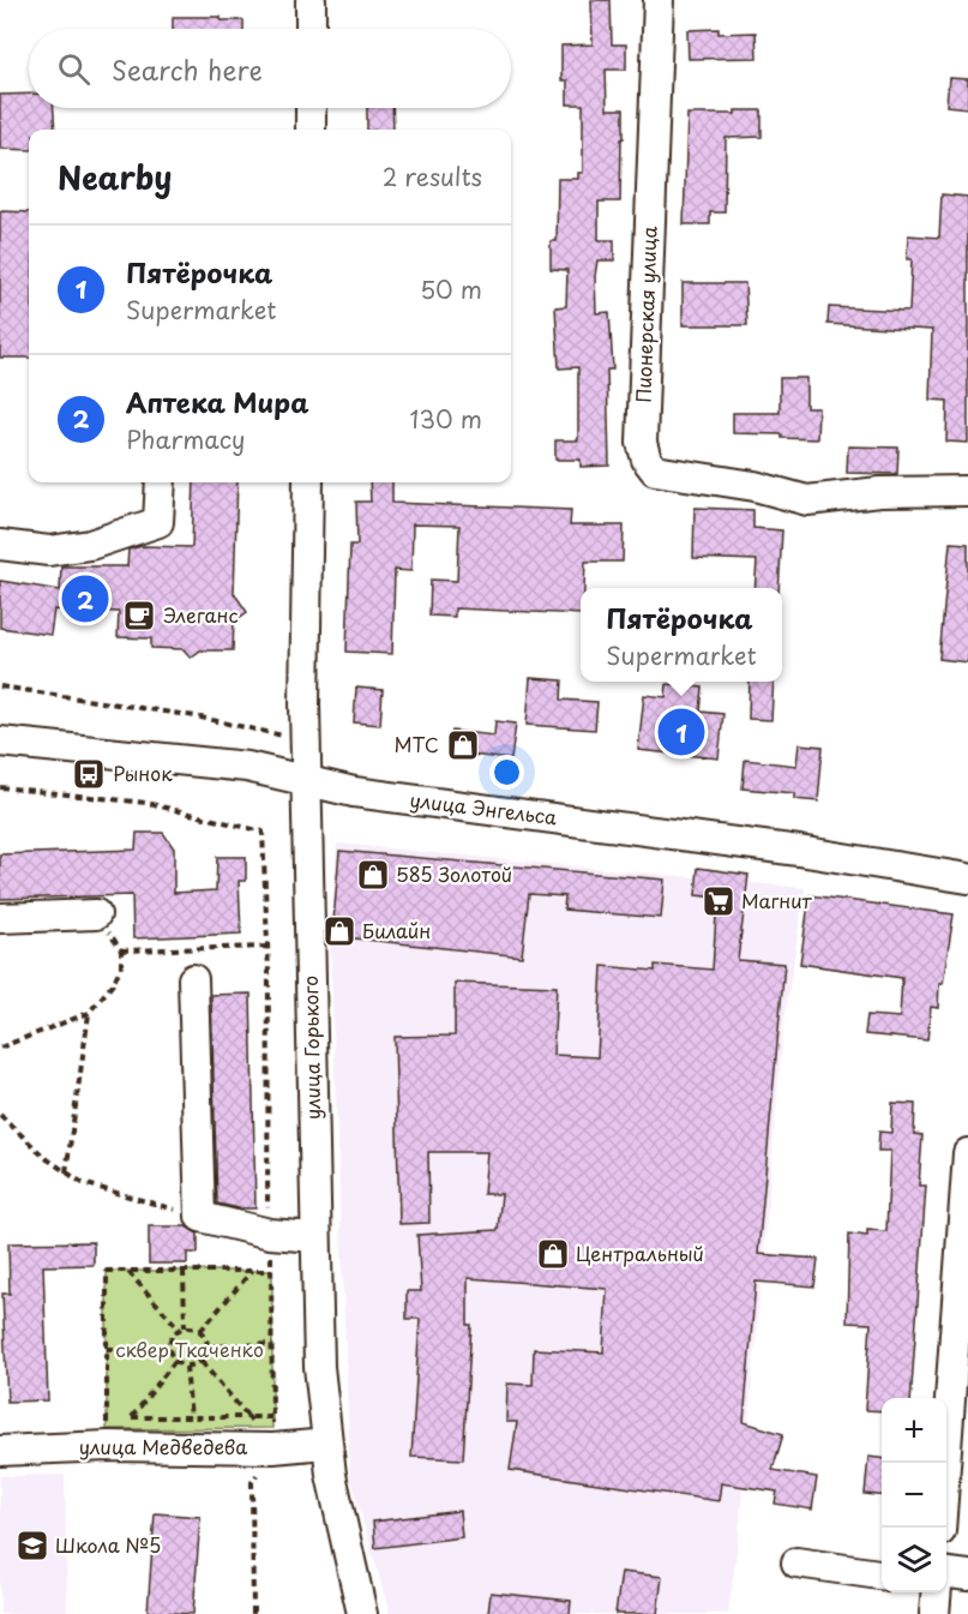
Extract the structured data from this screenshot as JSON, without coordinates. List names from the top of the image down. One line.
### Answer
{"streets":{"street":["Пионерская улица","улица Энгельса","улица Горького","улица Медведева"]},"crossings":[["улица Энгельса","улица Горького"],["улица Горького","улица Медведева"]],"parks":["сквер Ткаченко"],"places":{"cafe":["Элеганс"],"shop":["МТС","585 Золотой","Билайн","Центральный"],"bus stop":["Рынок"],"supermarket":["Магнит"],"school or university":["Школа №5"]},"page":{"search":"Search here","heading":["Nearby","2 results"],"list":[{"mark":"1","name":"Пятёрочка","note":"Supermarket","value":"50 m"},{"mark":"2","name":"Аптека Мира","note":"Pharmacy","value":"130 m"}],"pins":["2","1"],"popup":["Пятёрочка","Supermarket"],"map_buttons":["+","−"]}}
